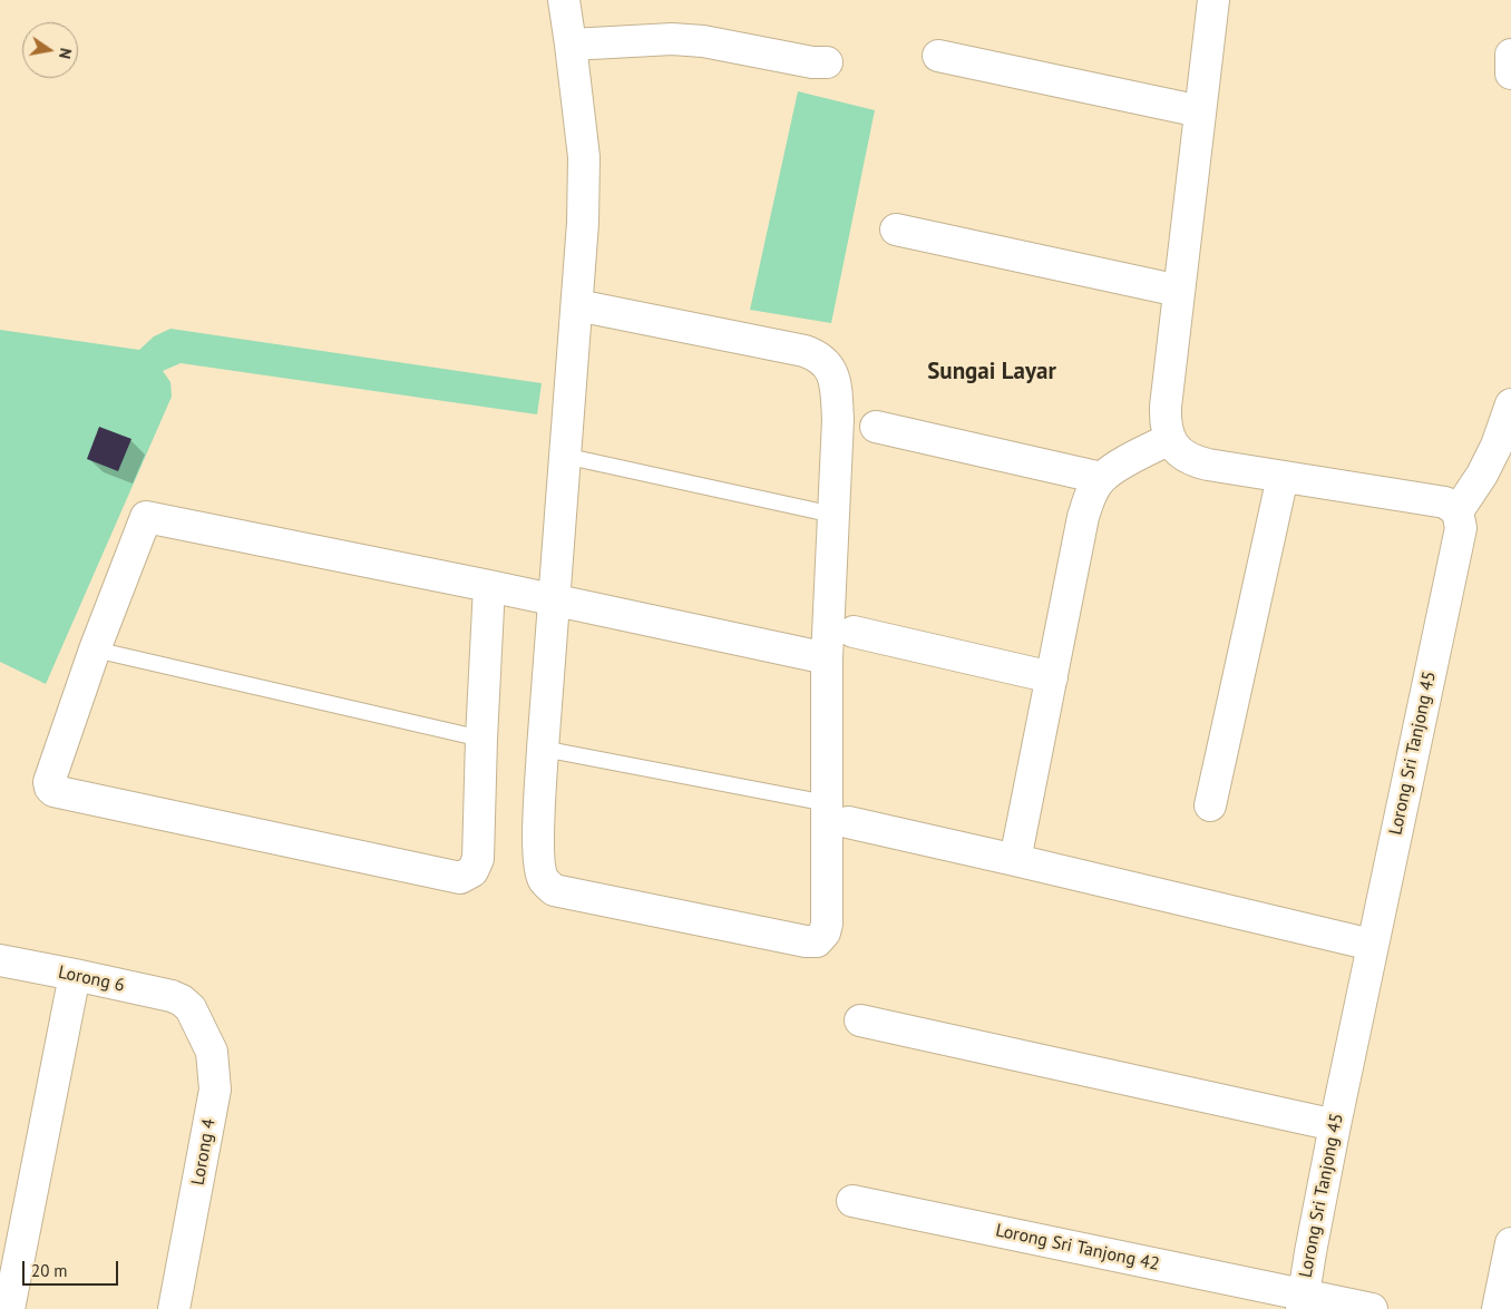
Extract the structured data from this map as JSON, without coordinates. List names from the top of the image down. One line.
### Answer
{"streets":{"street":["Lorong Sri Tanjong 45","Lorong 6","Lorong 4","Lorong Sri Tanjong 42"]},"crossings":[["Lorong Sri Tanjong 45","Lorong Sri Tanjong 42"],["Lorong 6","Lorong 4"]],"districts":["Sungai Layar"],"scale_bar":"20 m","north":"right"}
